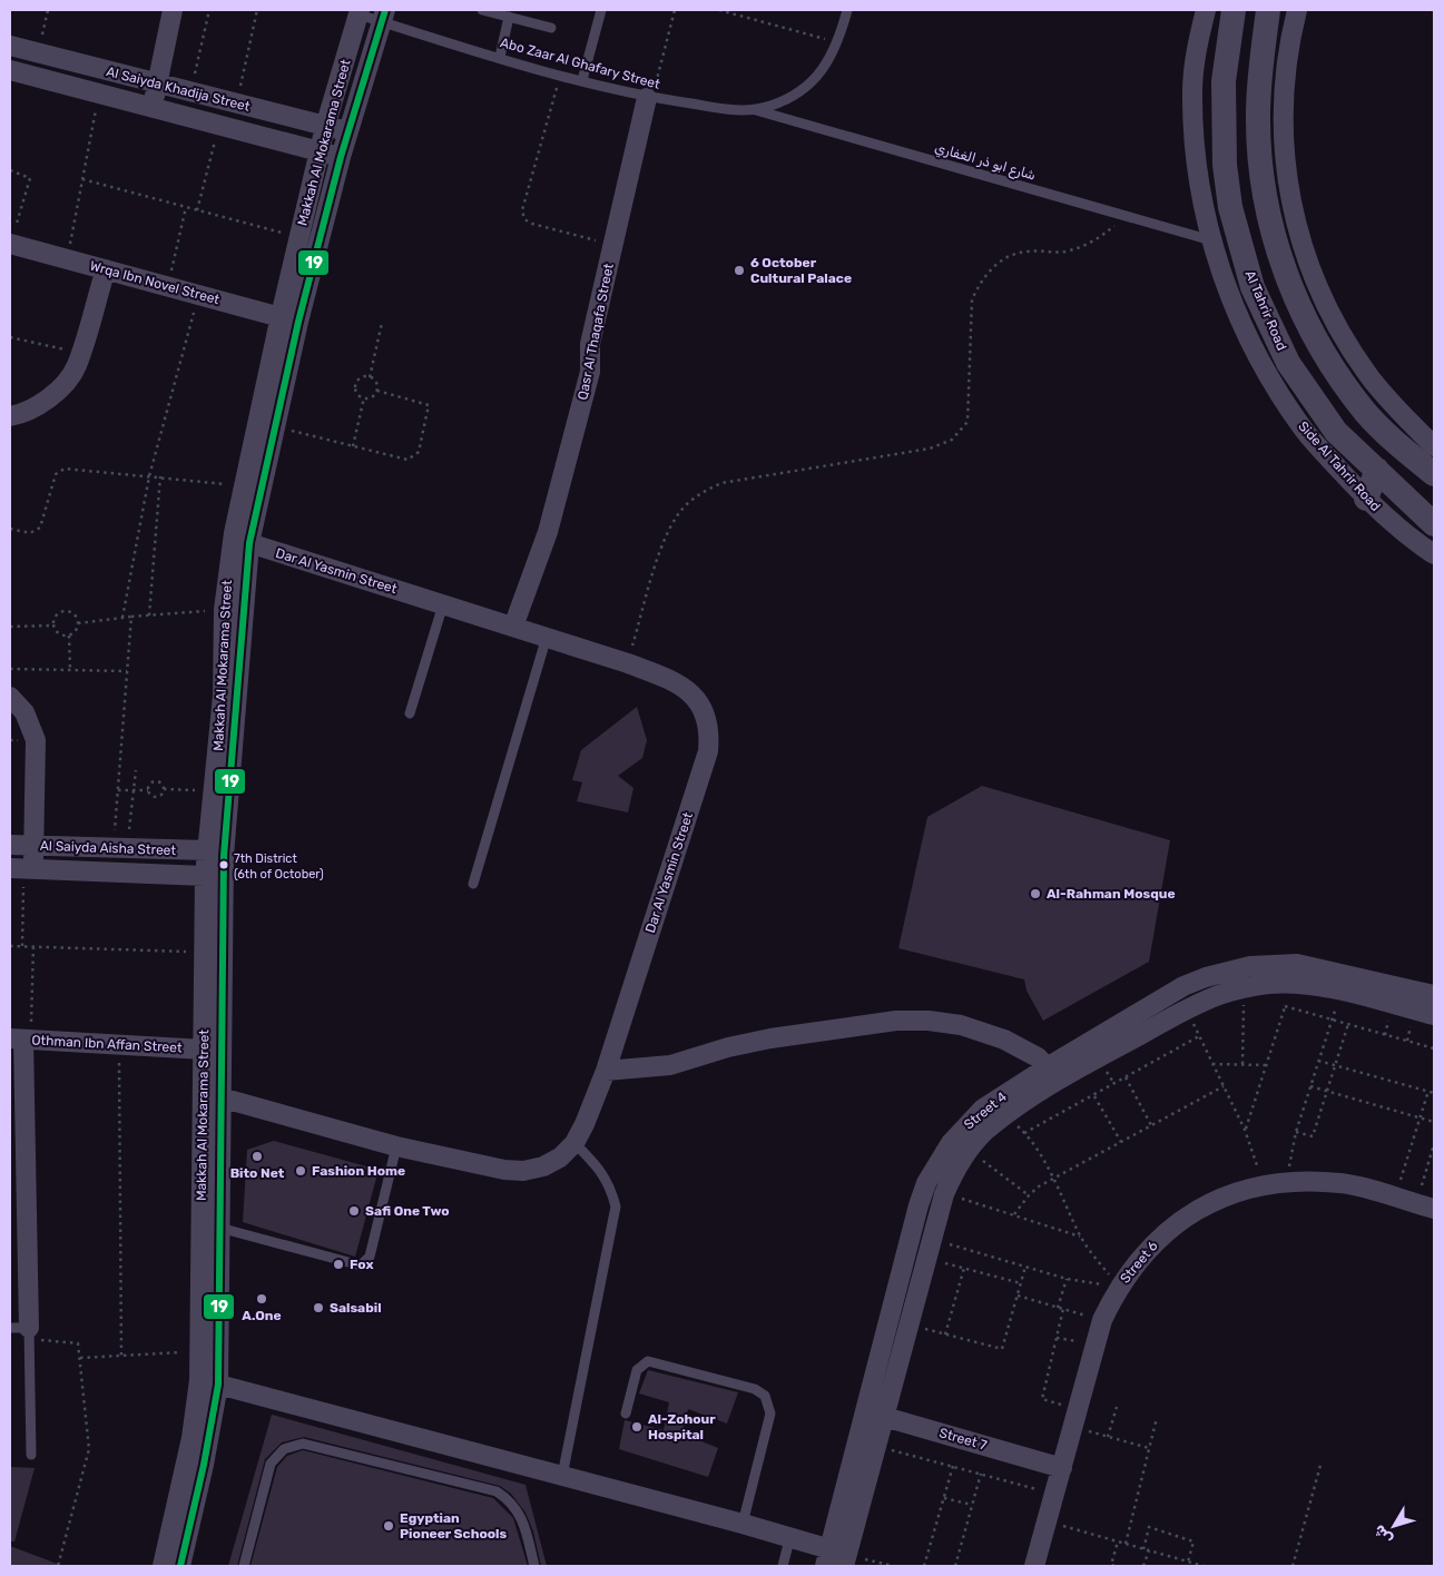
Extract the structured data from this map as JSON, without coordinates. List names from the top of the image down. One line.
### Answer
{"streets":{"street":["Al Saiyda Khadija Street","Makkah Al Mokarama Street","Wrqa Ibn Novel Street","Al Tahrir Road","Qasr Al Thaqafa Street","Side Al Tahrir Road","Dar Al Yasmin Street","Al Saiyda Aisha Street","Othman Ibn Affan Street","Street 4","Street 6","Street 7"],"lane":["Abo Zaar Al Ghafary Street","شارع ابو ذر الغفاري"]},"crossings":[["Abo Zaar Al Ghafary Street","Makkah Al Mokarama Street"],["Abo Zaar Al Ghafary Street","شارع ابو ذر الغفاري"],["Abo Zaar Al Ghafary Street","Qasr Al Thaqafa Street"],["Al Saiyda Khadija Street","Makkah Al Mokarama Street"],["Makkah Al Mokarama Street","Wrqa Ibn Novel Street"],["Makkah Al Mokarama Street","Dar Al Yasmin Street"],["Makkah Al Mokarama Street","Al Saiyda Aisha Street"],["Makkah Al Mokarama Street","Othman Ibn Affan Street"],["شارع ابو ذر الغفاري","Side Al Tahrir Road"],["Qasr Al Thaqafa Street","Dar Al Yasmin Street"],["Street 4","Street 7"],["Street 6","Street 7"]],"places":["6 October Cultural Palace","7th District (6th of October)","Al-Rahman Mosque","Bito Net","Fashion Home","Safi One Two","Fox","A.One","Salsabil","Al-Zohour Hospital","Egyptian Pioneer Schools"],"lines":["transit line 19"],"north":"bottom left"}
